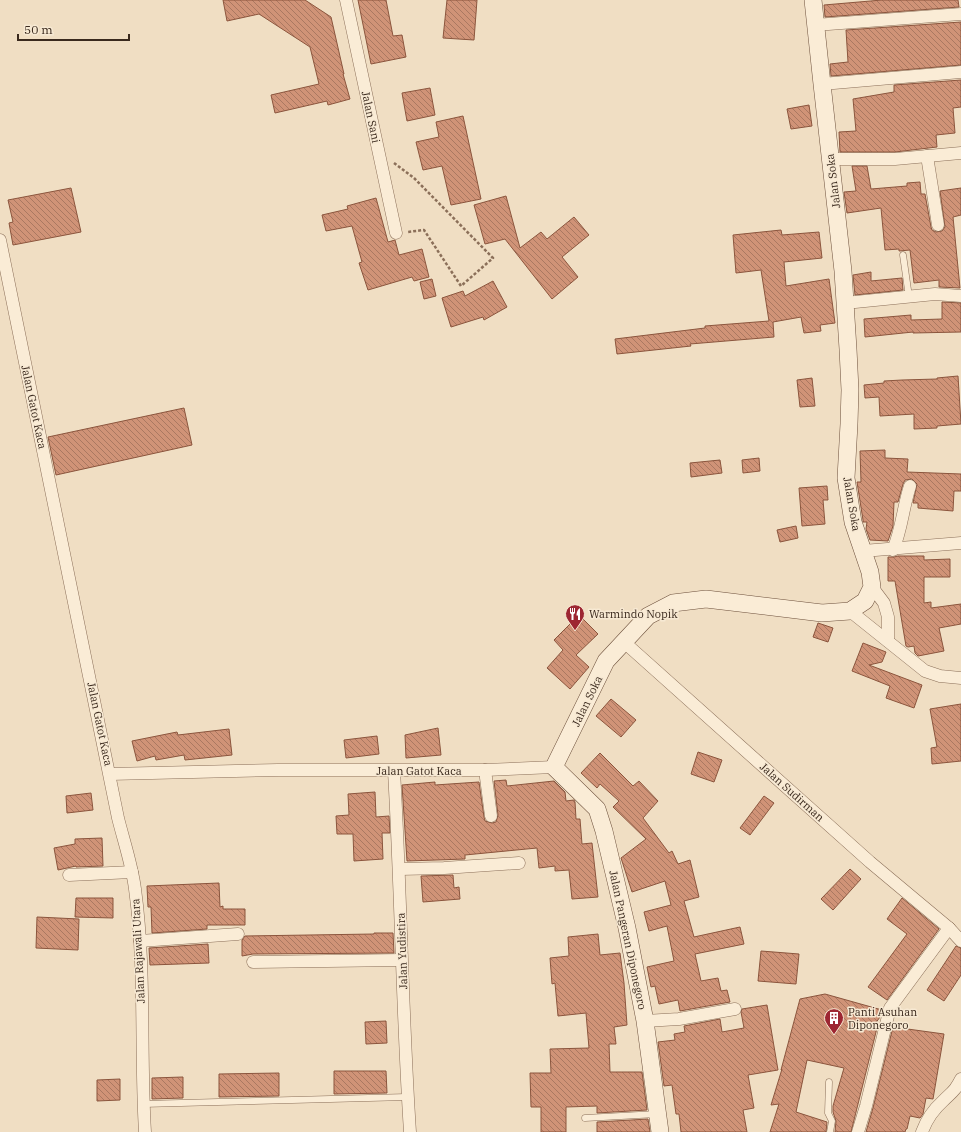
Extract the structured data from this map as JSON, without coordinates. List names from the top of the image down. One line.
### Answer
{"streets":{"street":["Jalan Sani","Jalan Soka","Jalan Gatot Kaca","Jalan Sudirman","Jalan Pangeran Diponegoro","Jalan Rajawali Utara","Jalan Yudistira"]},"crossings":[["Jalan Soka","Jalan Gatot Kaca"],["Jalan Soka","Jalan Sudirman"],["Jalan Soka","Jalan Pangeran Diponegoro"],["Jalan Gatot Kaca","Jalan Pangeran Diponegoro"],["Jalan Gatot Kaca","Jalan Rajawali Utara"],["Jalan Gatot Kaca","Jalan Yudistira"]],"places":{"restaurant":["Warmindo Nopik"],"building":["Panti Asuhan Diponegoro"]},"scale_bar":"50 m"}
